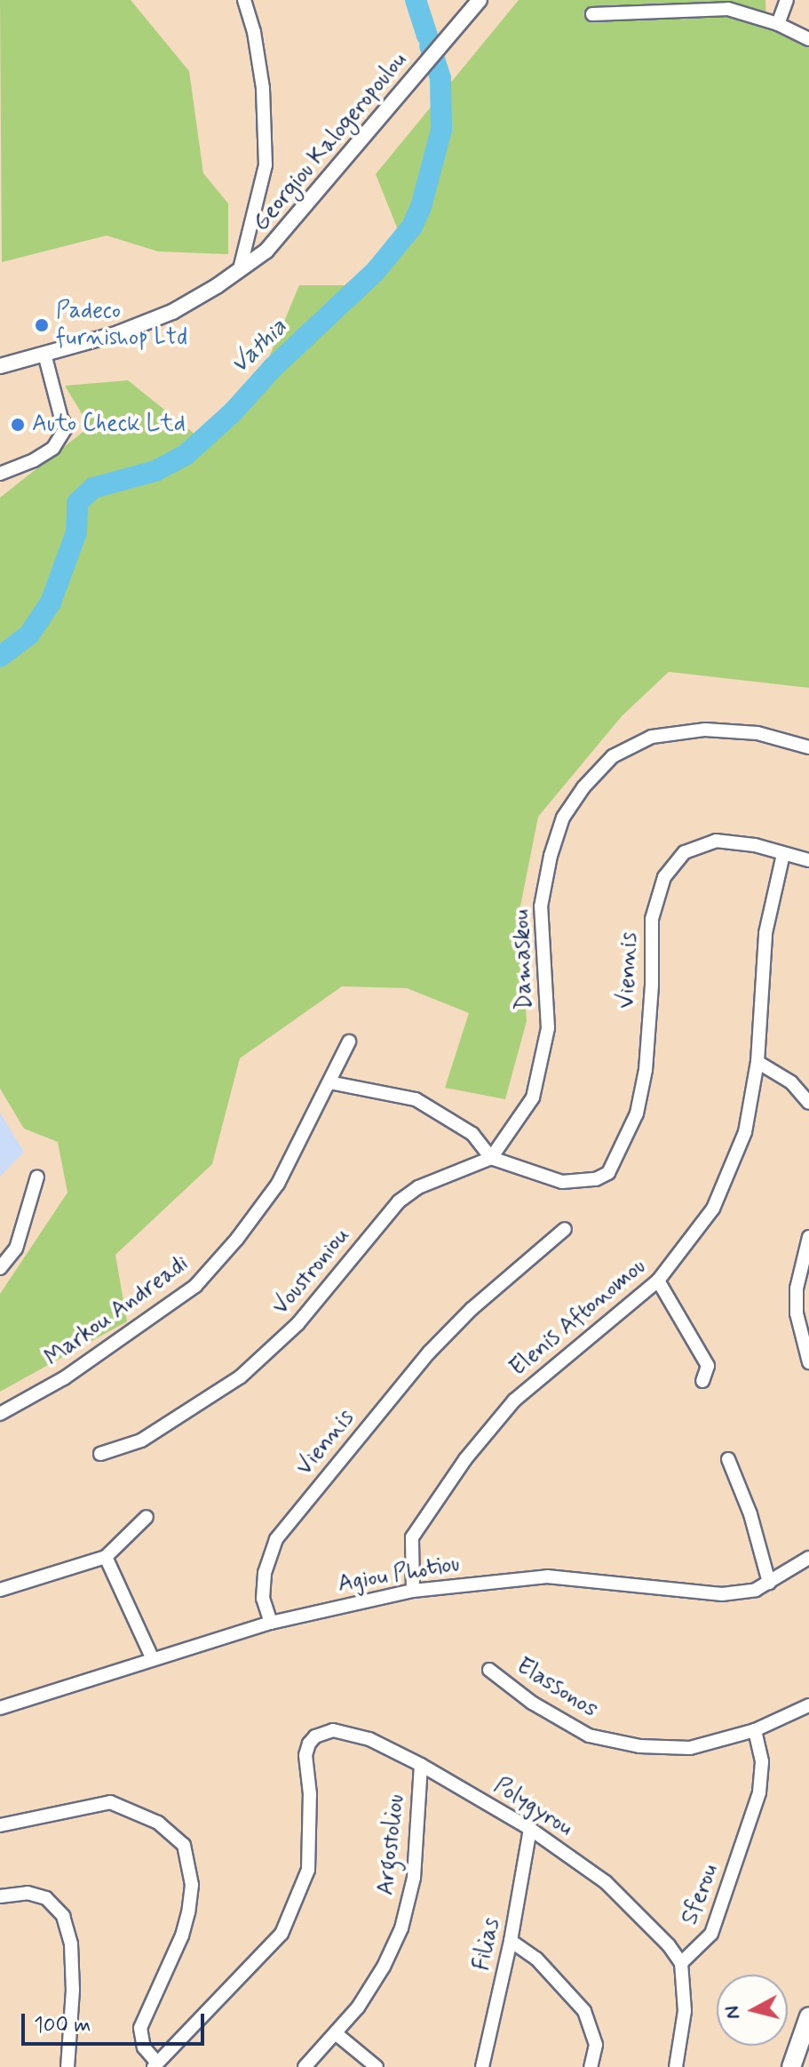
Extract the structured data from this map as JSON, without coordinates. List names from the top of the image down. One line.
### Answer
{"streets":{"street":["Georgiou Kalogeropoulou","Damaskou","Viennis","Voustroniou","Markou Andreadi","Elenis Aftonomou","Agiou Photiou","Elassonos","Polygyrou","Argostoliou","Sferou","Filias"]},"crossings":[["Damaskou","Viennis"],["Damaskou","Voustroniou"],["Viennis","Voustroniou"],["Viennis","Elenis Aftonomou"],["Viennis","Agiou Photiou"],["Elenis Aftonomou","Agiou Photiou"],["Elassonos","Sferou"],["Polygyrou","Argostoliou"],["Polygyrou","Sferou"],["Polygyrou","Filias"]],"water":["Vathia"],"places":["Padeco furnishop Ltd","Auto Check Ltd"],"scale_bar":"100 m","north":"left"}
